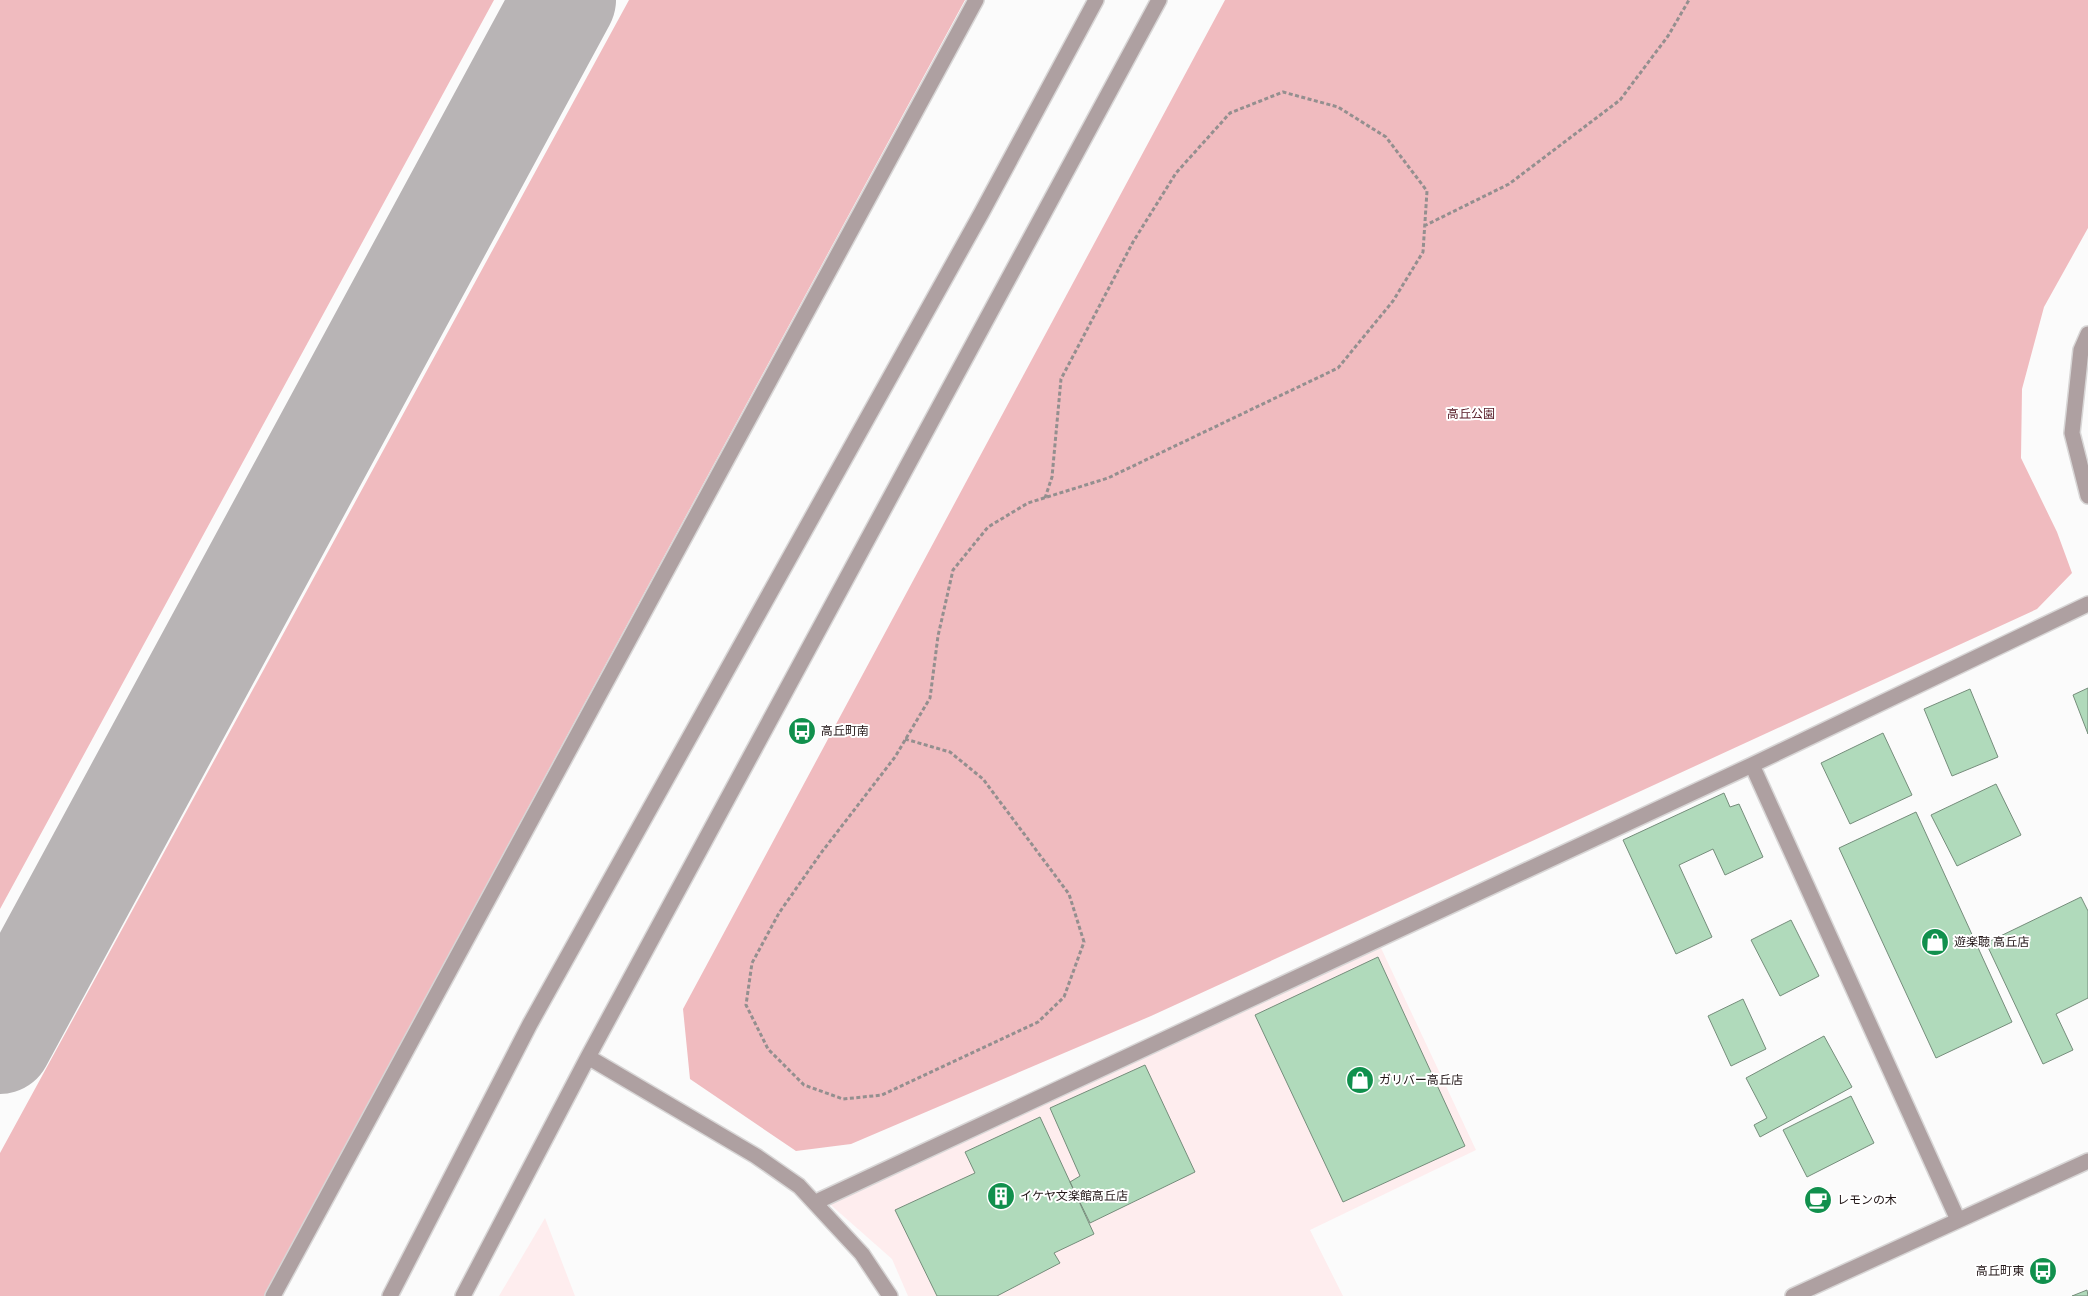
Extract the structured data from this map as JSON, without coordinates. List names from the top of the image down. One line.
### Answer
{"parks":["高丘公園"],"places":{"bus stop":["高丘町南","高丘町東"],"shop":["遊楽聴 高丘店","ガリバー高丘店"],"building":["イケヤ文楽館高丘店"],"cafe":["レモンの木"]}}
